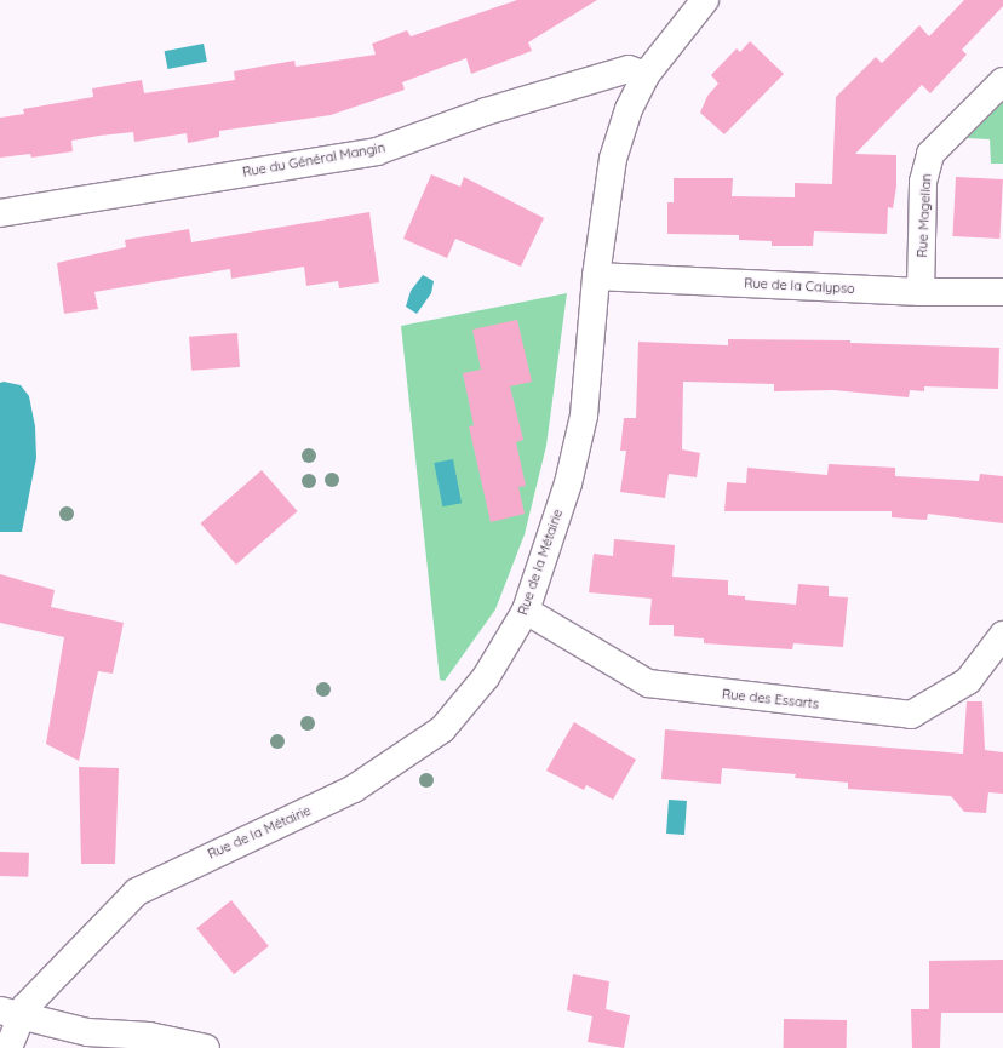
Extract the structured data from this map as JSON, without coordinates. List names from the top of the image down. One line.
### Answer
{"streets":{"street":["Rue du Général Mangin","Rue Magellan","Rue de la Calypso","Rue de la Métairie","Rue des Essarts"]},"crossings":[["Rue du Général Mangin","Rue de la Métairie"],["Rue Magellan","Rue de la Calypso"],["Rue de la Calypso","Rue de la Métairie"],["Rue de la Métairie","Rue des Essarts"]]}
